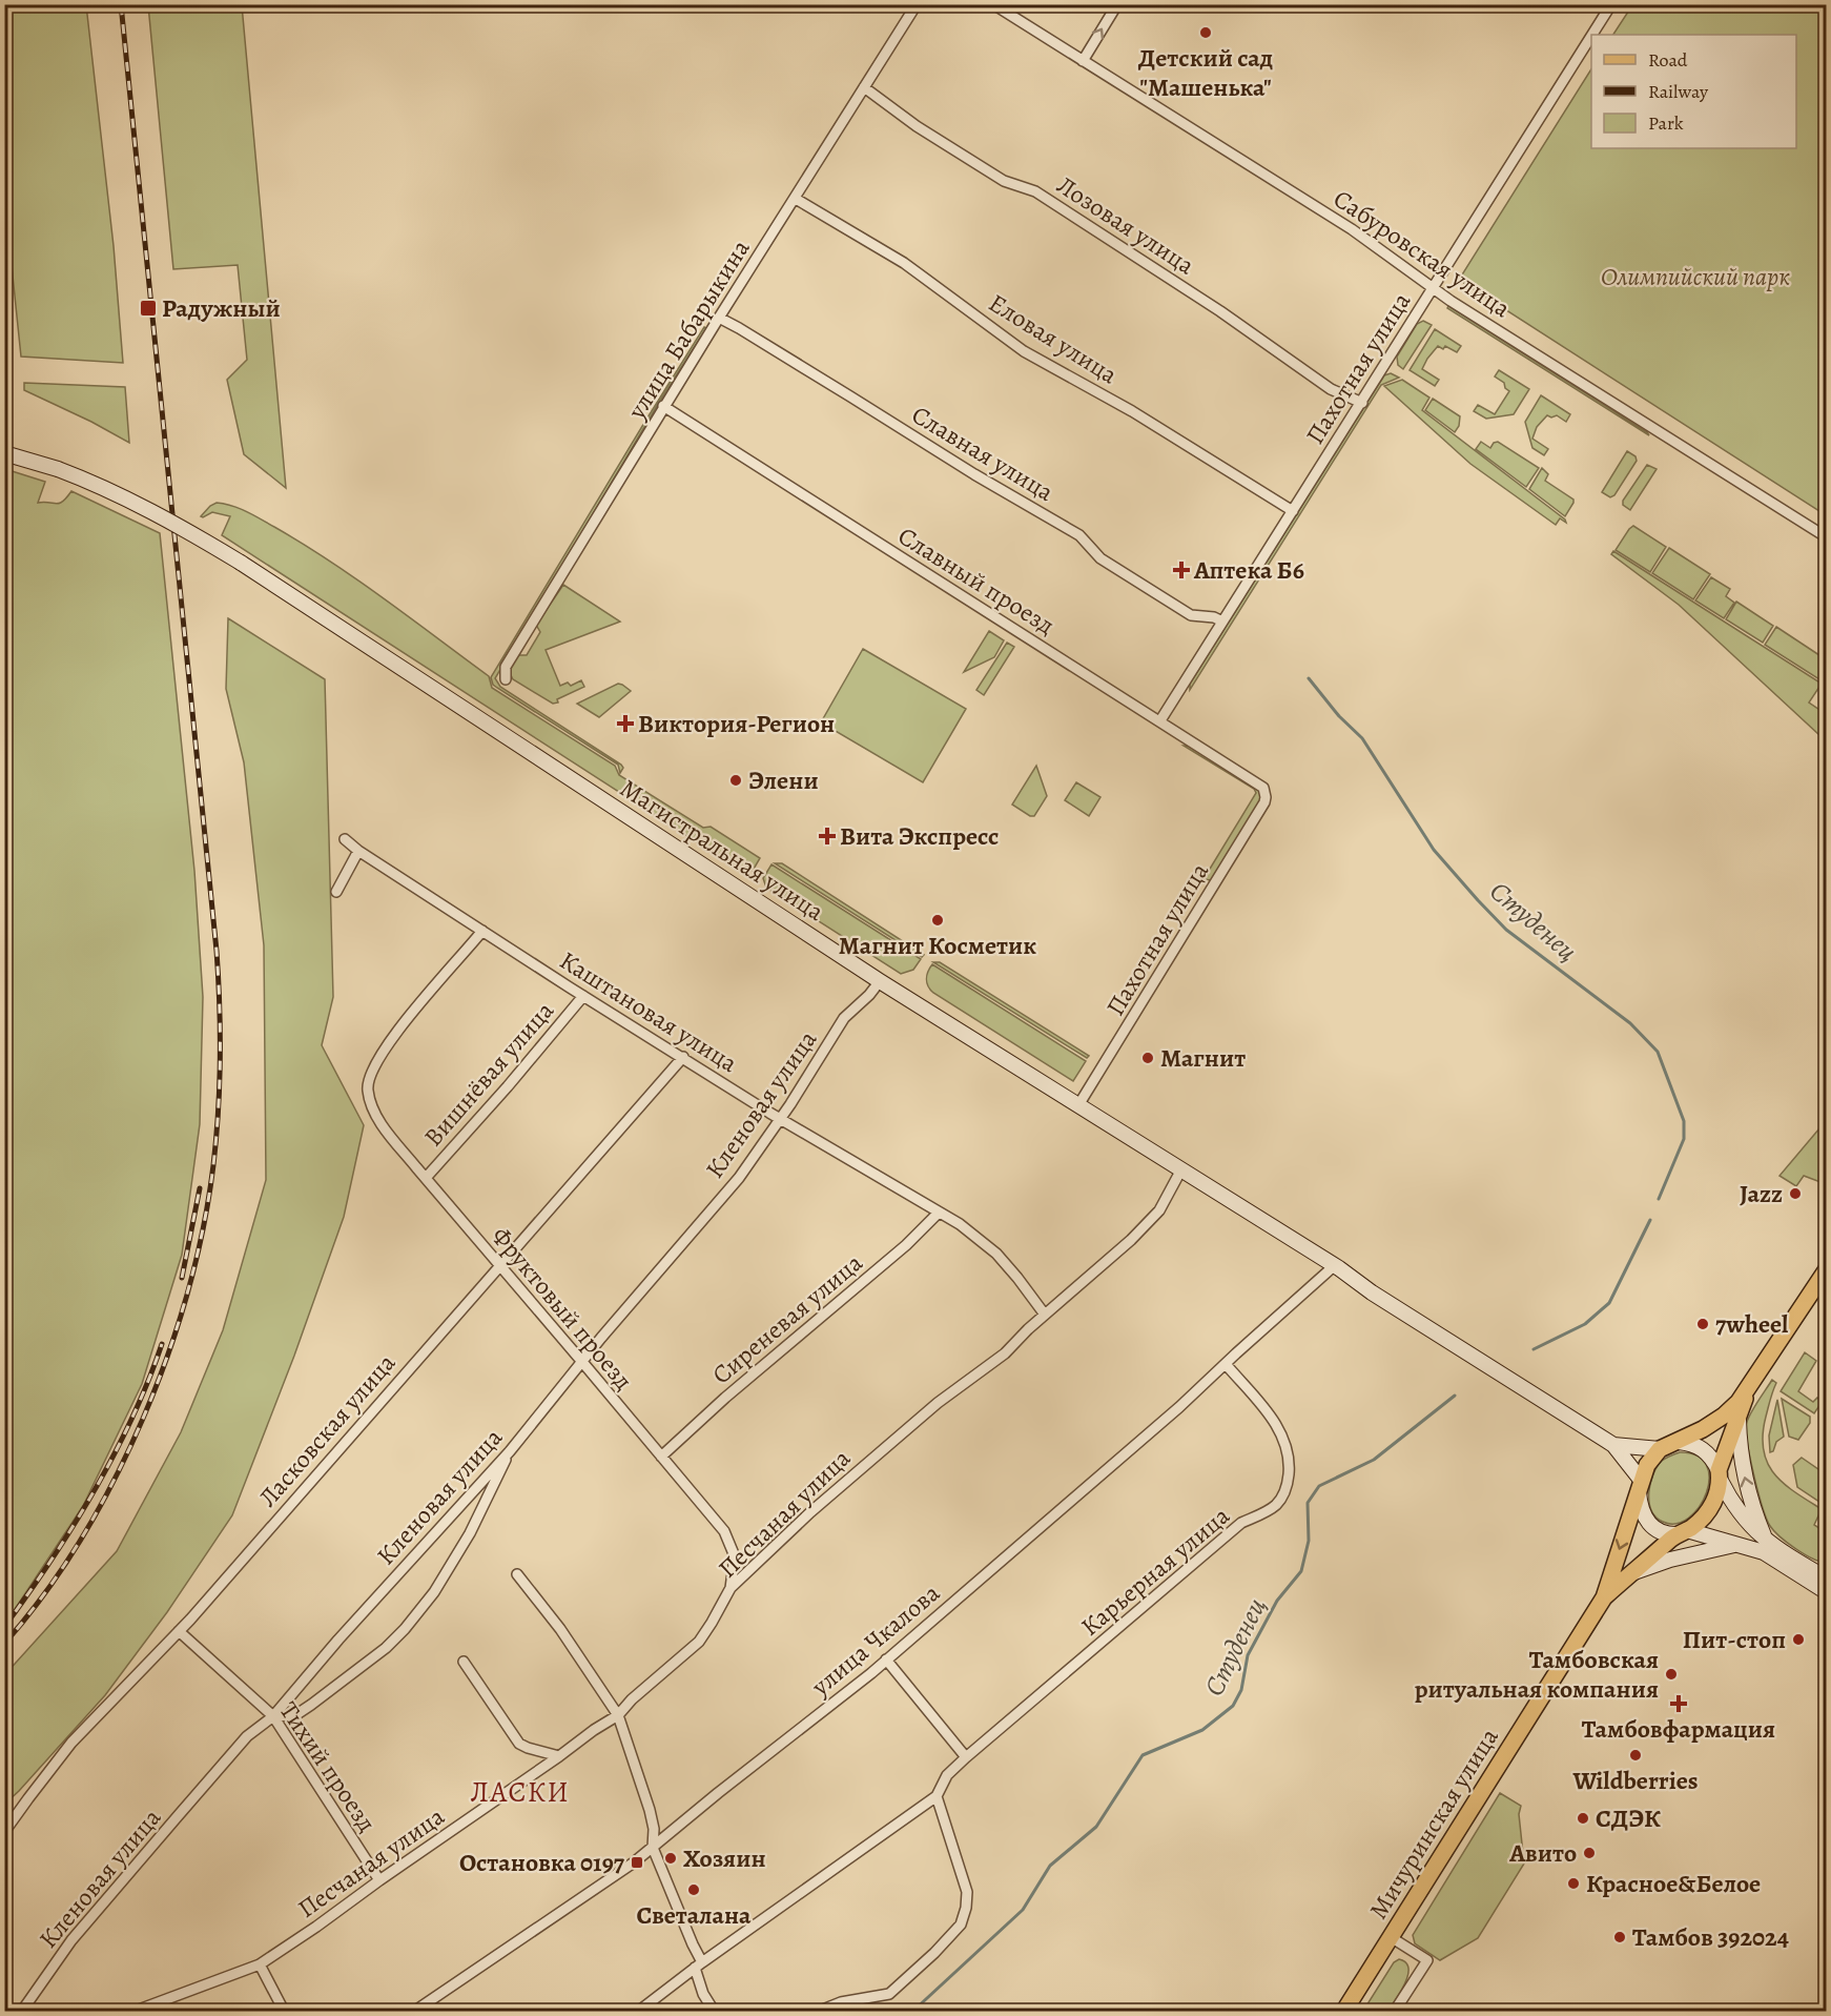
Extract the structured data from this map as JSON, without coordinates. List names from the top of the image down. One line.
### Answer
{"streets":{"main road":["Магистральная улица","Мичуринская улица"],"street":["Лозовая улица","Сабуровская улица","улица Бабарыкина","Еловая улица","Пахотная улица","Славная улица","Славный проезд","Каштановая улица","Вишнёвая улица","Кленовая улица","Фруктовый проезд","Сиреневая улица","Ласковская улица","Песчаная улица","Карьерная улица","улица Чкалова","Тихий проезд"]},"crossings":[["Лозовая улица","улица Бабарыкина"],["Лозовая улица","Пахотная улица"],["Сабуровская улица","Пахотная улица"],["улица Бабарыкина","Еловая улица"],["улица Бабарыкина","Славная улица"],["улица Бабарыкина","Славный проезд"],["Еловая улица","Пахотная улица"],["Пахотная улица","Славная улица"],["Пахотная улица","Славный проезд"],["Пахотная улица","Магистральная улица"],["Магистральная улица","Кленовая улица"],["Магистральная улица","Песчаная улица"],["Магистральная улица","улица Чкалова"],["Каштановая улица","Вишнёвая улица"],["Каштановая улица","Кленовая улица"],["Каштановая улица","Фруктовый проезд"],["Каштановая улица","Сиреневая улица"],["Каштановая улица","Ласковская улица"],["Каштановая улица","Песчаная улица"],["Вишнёвая улица","Фруктовый проезд"],["Кленовая улица","Фруктовый проезд"],["Кленовая улица","Тихий проезд"],["Фруктовый проезд","Сиреневая улица"],["Фруктовый проезд","Ласковская улица"],["Фруктовый проезд","Песчаная улица"],["Ласковская улица","Тихий проезд"],["Песчаная улица","Тихий проезд"],["Карьерная улица","улица Чкалова"]],"districts":["ЛАСКИ"],"water":["Студенец"],"parks":["Олимпийский парк"],"places":{"other":["Детский сад \"Машенька\"","Элени","Магнит Косметик","Магнит","Jazz","7wheel","Пит-стоп","Тамбовская ритуальная компания","Wildberries","СДЭК","Авито","Хозяин","Красное&Белое","Светалана","Тамбов 392024"],"transit":["Радужный","Остановка 0197"],"health":["Аптека Б6","Виктория-Регион","Вита Экспресс","Тамбовфармация"]},"legend":["Road","Railway","Park"]}
